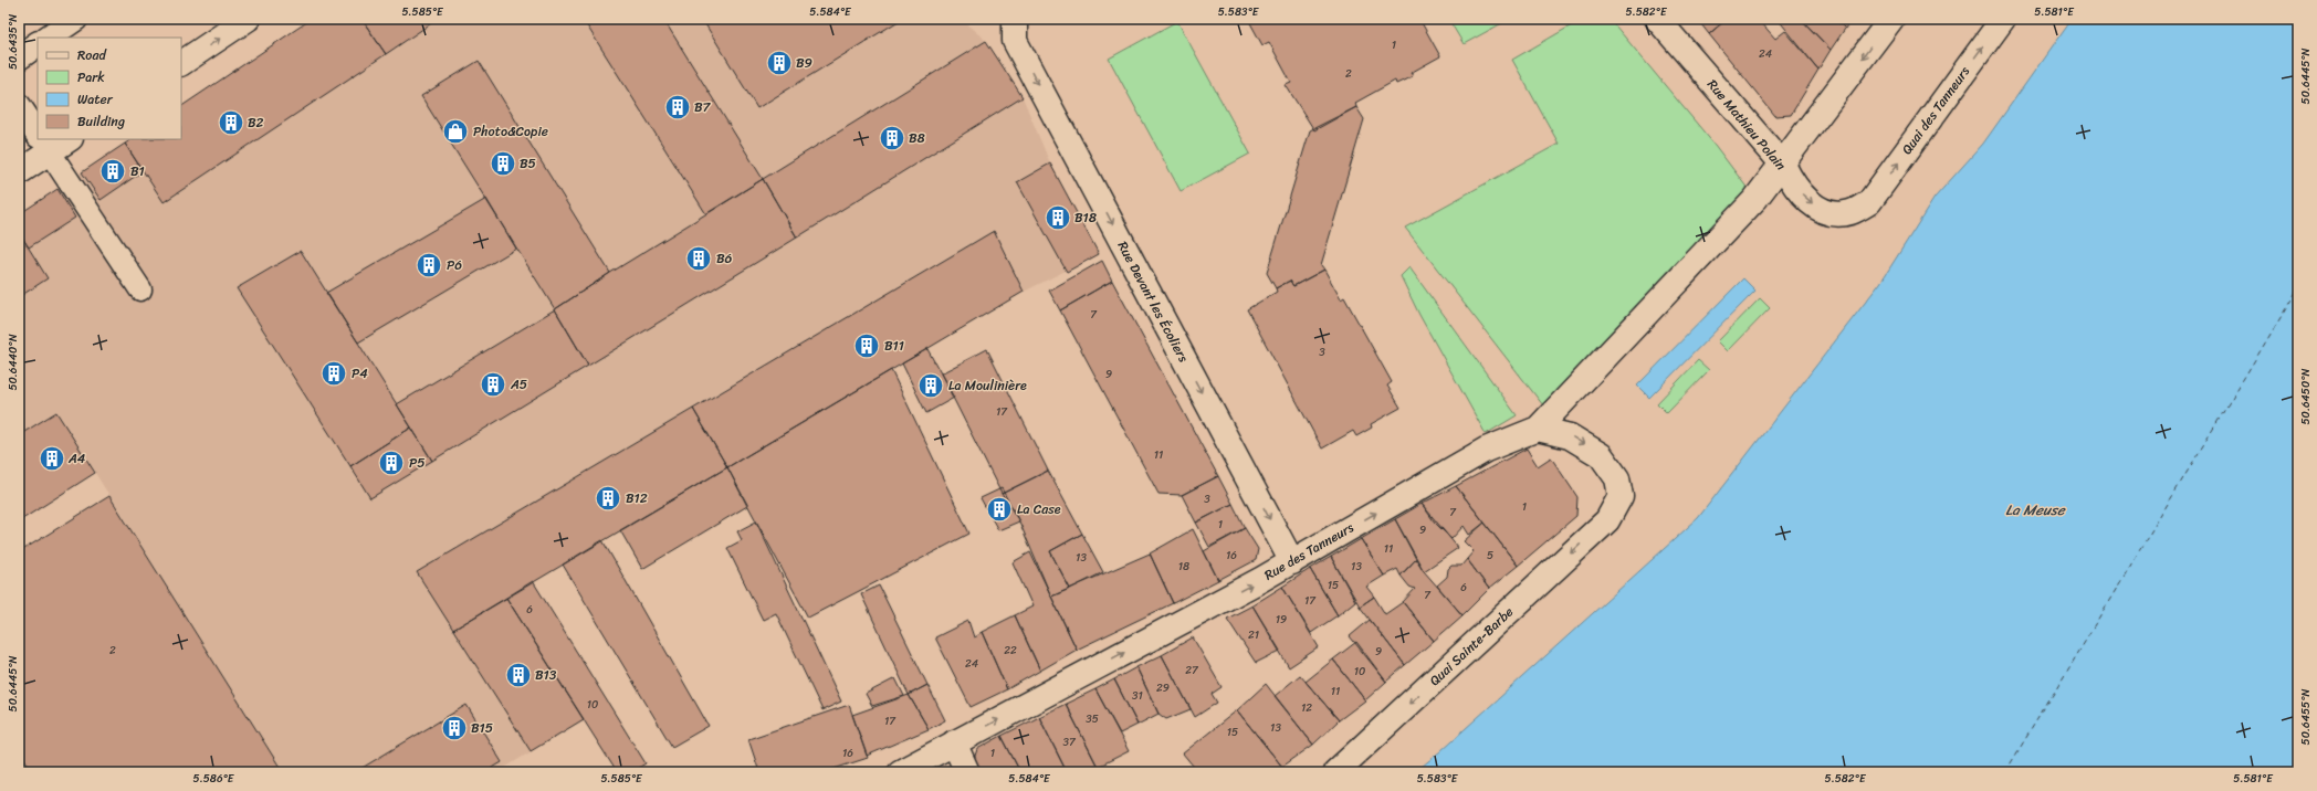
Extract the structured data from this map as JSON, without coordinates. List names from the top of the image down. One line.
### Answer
{"streets":{"street":["Quai des Tanneurs","Rue Mathieu Polain","Rue Devant les Écoliers","Rue des Tanneurs","Quai Sainte-Barbe"]},"crossings":[["Quai des Tanneurs","Rue Mathieu Polain"],["Rue Devant les Écoliers","Rue des Tanneurs"],["Rue des Tanneurs","Quai Sainte-Barbe"]],"one_way":["Rue Devant les Écoliers","Rue des Tanneurs"],"water":["La Meuse"],"places":{"building":["B9","B7","B2","B8","B5","B1","B18","B6","P6","B11","P4","A5","La Moulinière","A4","P5","B12","La Case","B13","B15"],"shop":["Photo&Copie"]},"house_numbers":["1","24","2","7","3","9","17","11","3","1","7","1","9","11","16","5","13","18","13","15","6","7","17","6","19","21","2","22","9","24","27","10","29","11","31","10","12","35","17","13","15","37","16","1"],"legend":["Road","Park","Water","Building"],"coordinates":["5.585°E","5.584°E","5.583°E","5.582°E","5.581°E","50.6435°N","50.6445°N","50.6440°N","50.6450°N","50.6455°N","5.586°E"]}
